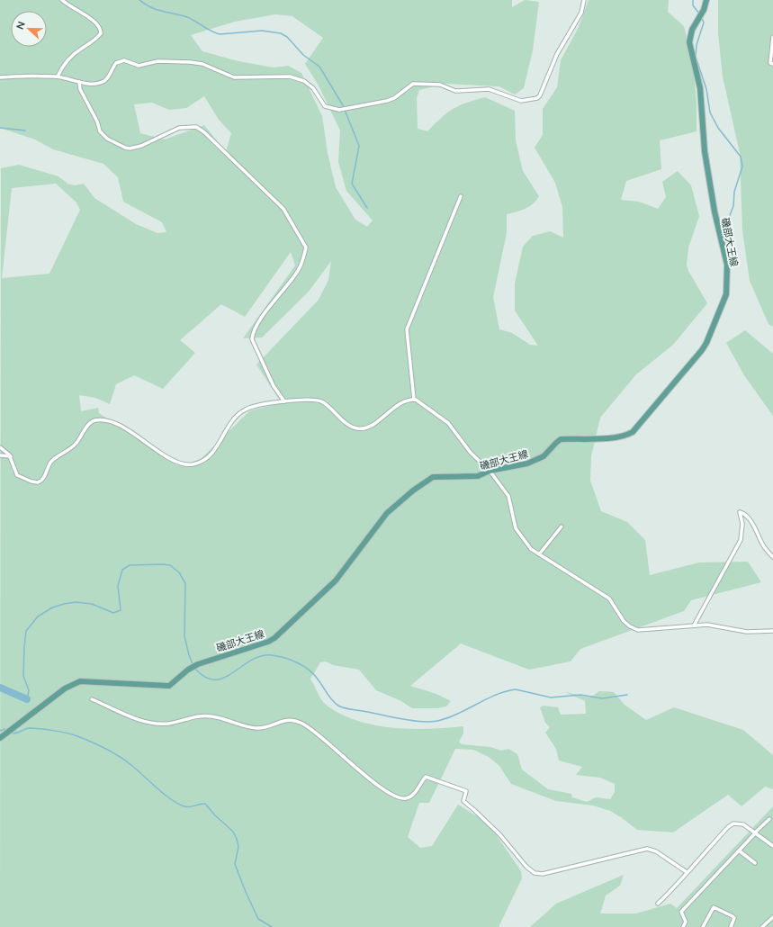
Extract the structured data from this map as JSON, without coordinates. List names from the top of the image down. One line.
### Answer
{"streets":{"main road":["磯部大王線"]},"north":"left"}
